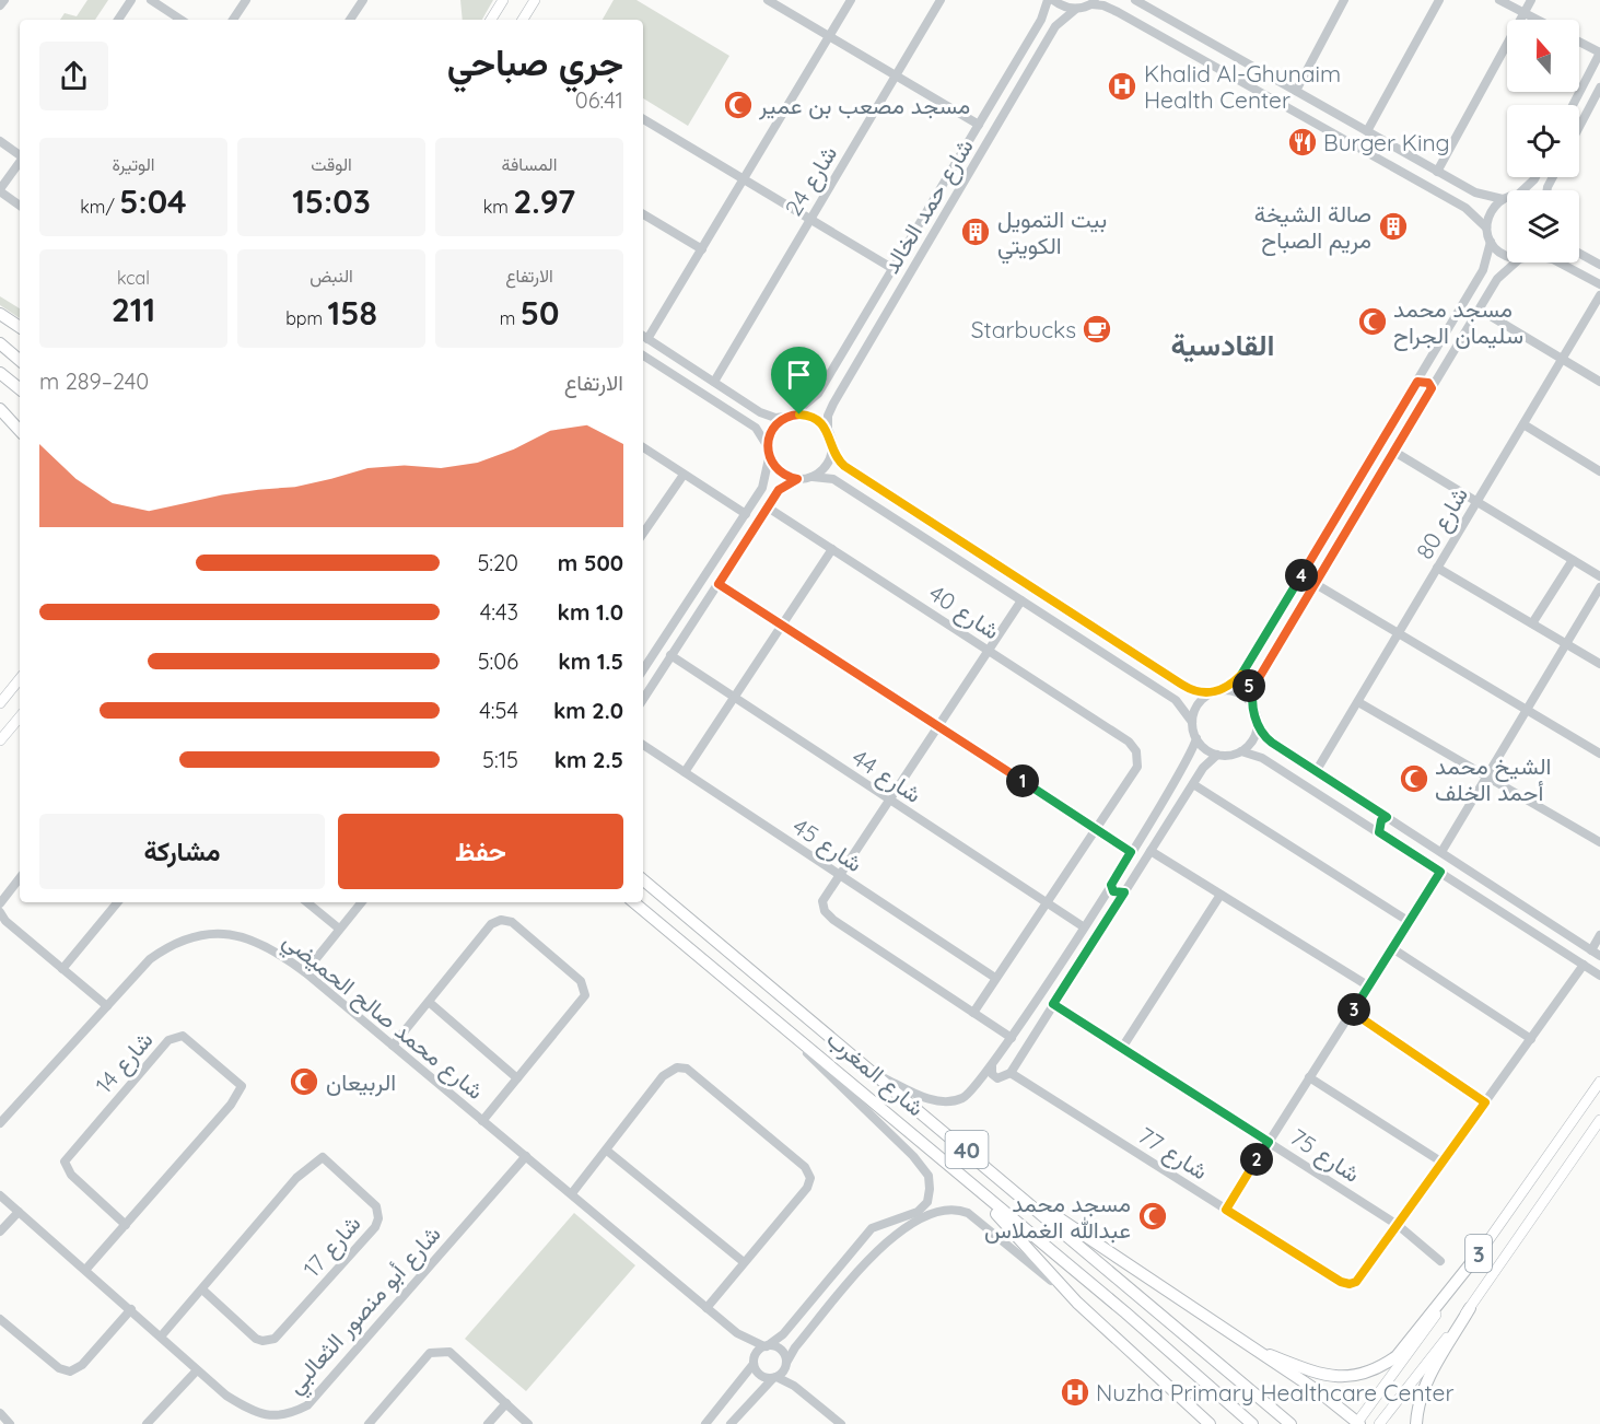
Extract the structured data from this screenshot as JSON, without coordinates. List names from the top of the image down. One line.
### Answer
{"streets":{"highway":["شارع المغرب","40"],"main road":["3"],"street":["شارع 24","شارع حمد الخالد","شارع 80","شارع 40","شارع 44","شارع 45","شارع محمد صالح الحميضي","شارع 14","شارع 77","شارع 75","شارع 17","شارع أبو منصور الثعالبي"]},"crossings":[["شارع محمد صالح الحميضي","شارع أبو منصور الثعالبي"],["شارع 14","شارع أبو منصور الثعالبي"],["شارع 77","شارع 75"],["شارع 17","شارع أبو منصور الثعالبي"]],"districts":["القادسية"],"places":{"hospital":["Khalid Al-Ghunaim Health Center","Nuzha Primary Healthcare Center"],"mosque":["مسجد مصعب بن عمير","مسجد محمد سليمان الجراح","الشيخ محمد أحمد الخلف","الربيعان","مسجد محمد عبدالله الغملاس"],"restaurant":["Burger King"],"building":["صالة الشيخة مريم الصباح","بيت التمويل الكويتي"],"cafe":["Starbucks"]},"north":"top","page":{"heading":["جري صباحي","06:41"],"stats":[["المسافة","2.97 km"],["الوقت","15:03"],["الوتيرة","5:04 /km"],["الارتفاع","50 m"],["النبض","158 bpm"],["kcal","211"]],"chart":["الارتفاع","240–289 m"],"list":[{"name":"500 m","note":"5:20"},{"name":"1.0 km","note":"4:43"},{"name":"1.5 km","note":"5:06"},{"name":"2.0 km","note":"4:54"},{"name":"2.5 km","note":"5:15"}],"pins":["4","5","1","3","2"],"buttons":["حفظ","مشاركة"]}}
